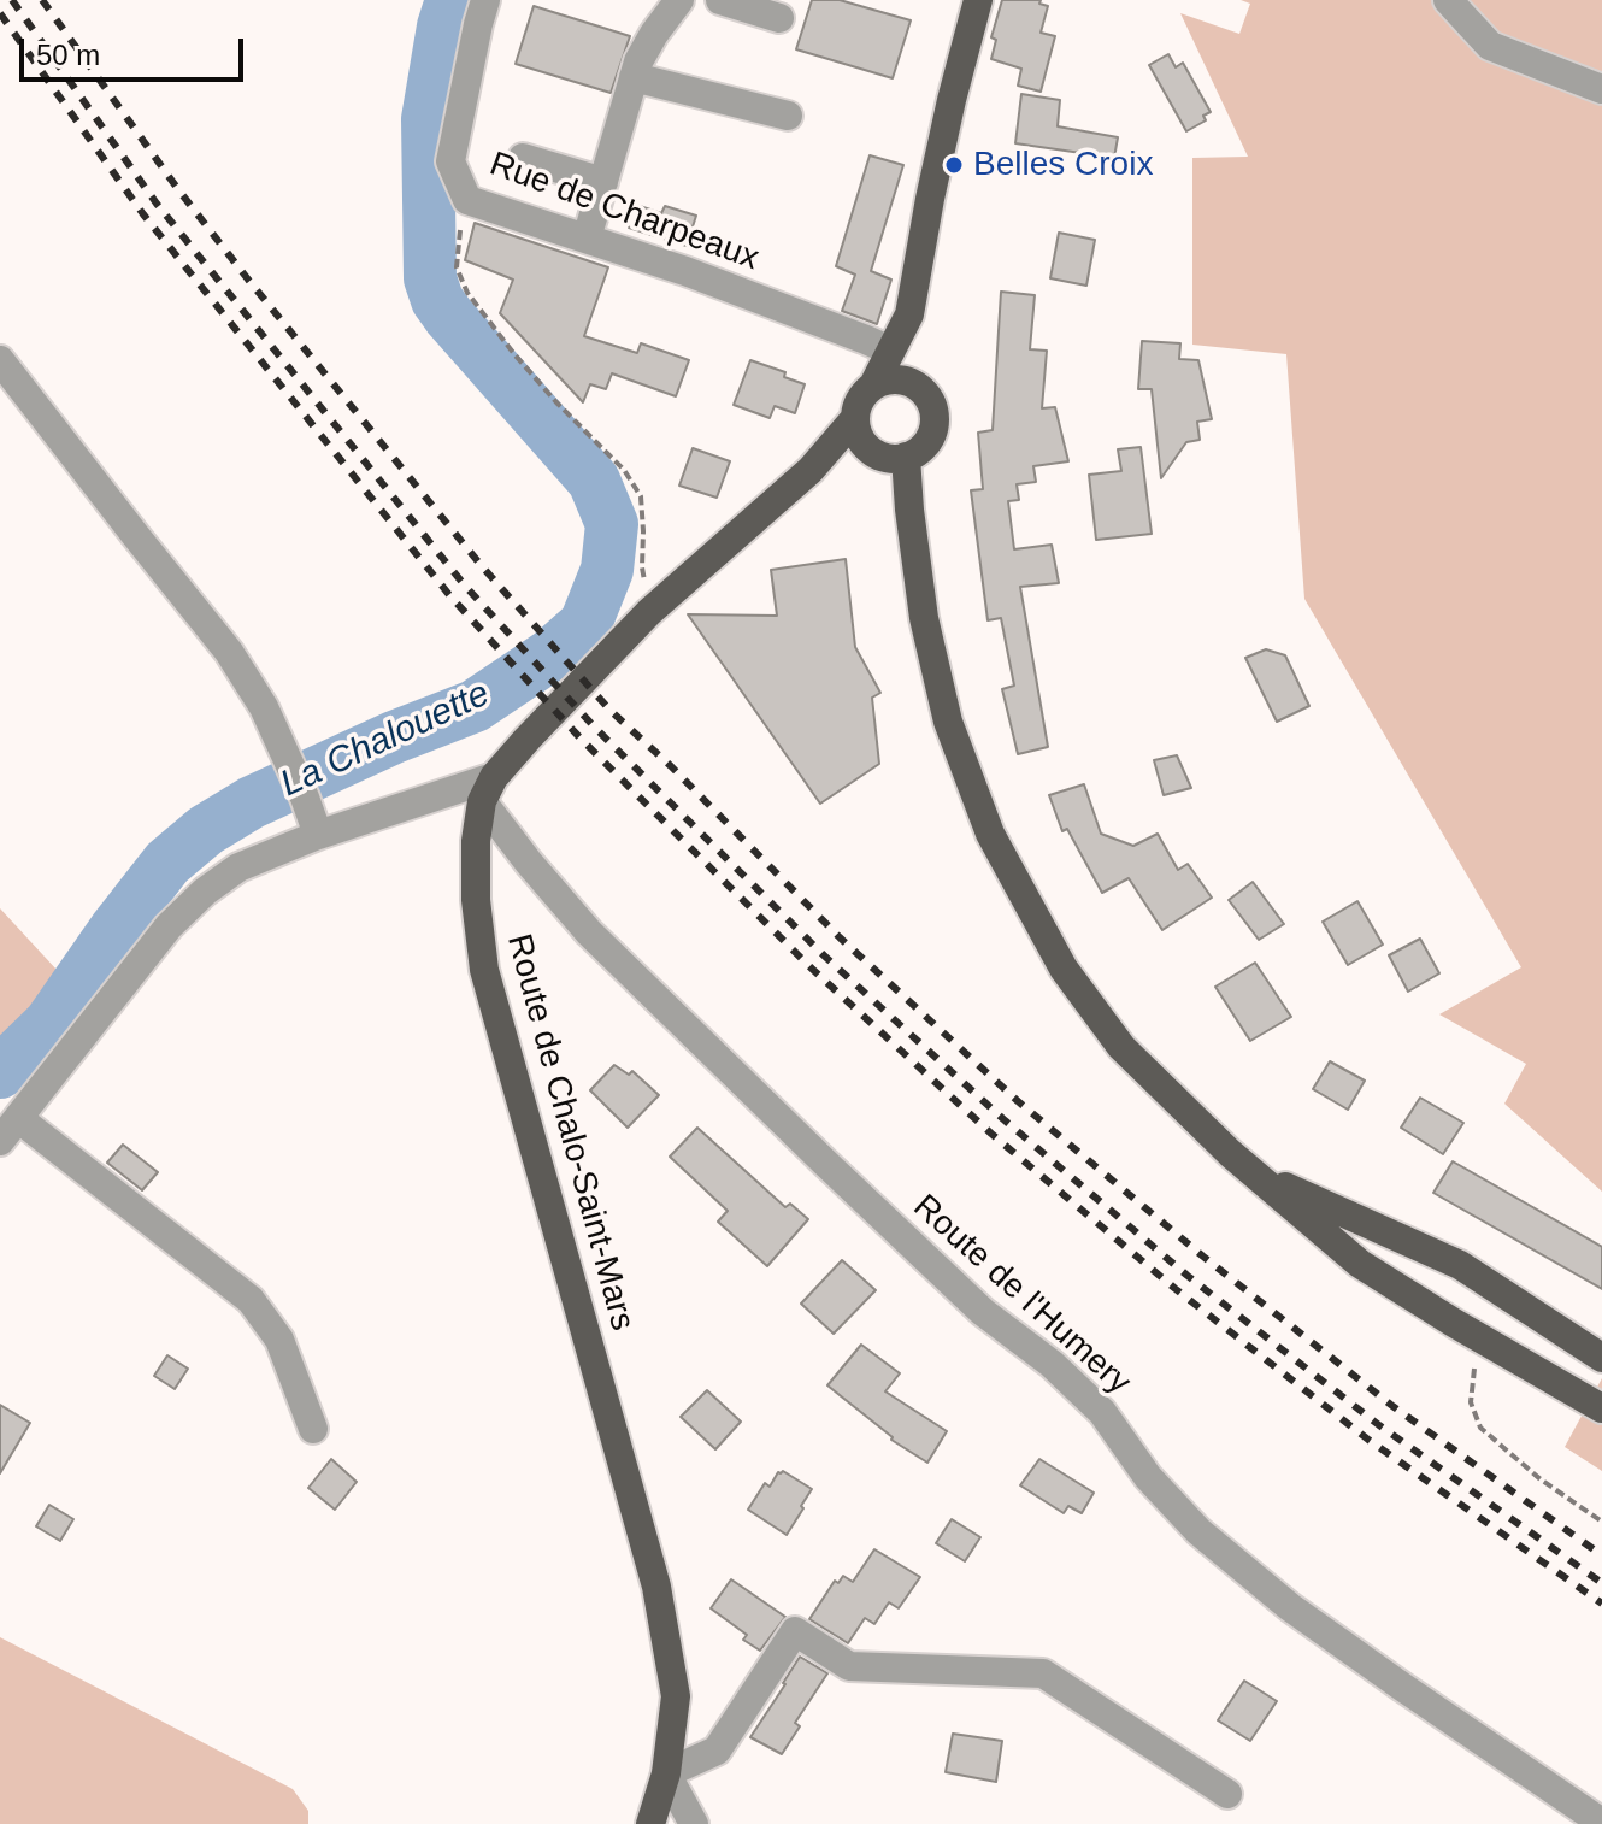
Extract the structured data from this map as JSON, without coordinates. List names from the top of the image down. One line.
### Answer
{"streets":{"main road":["Route de Chalo-Saint-Mars"],"street":["Rue de Charpeaux","Route de l'Humery"]},"crossings":[["Route de Chalo-Saint-Mars","Route de l'Humery"]],"water":["La Chalouette"],"places":["Belles Croix"],"scale_bar":"50 m"}
